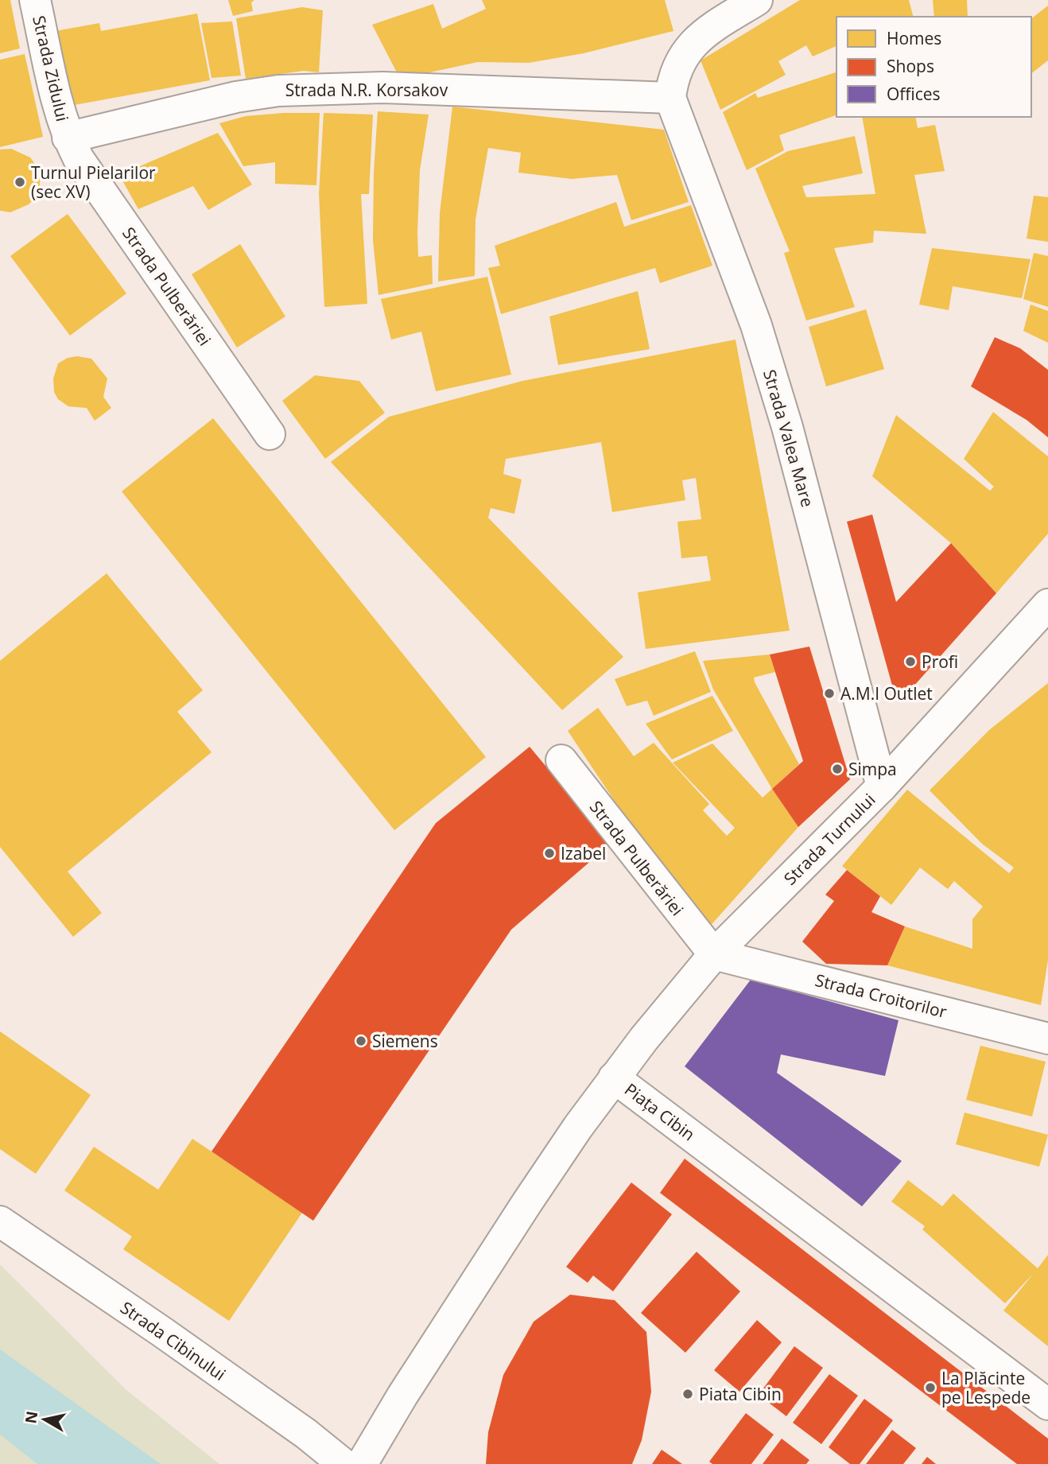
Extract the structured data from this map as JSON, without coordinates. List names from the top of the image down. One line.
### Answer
{"streets":{"street":["Strada Zidului","Strada N.R. Korsakov","Strada Pulberăriei","Strada Valea Mare","Strada Turnului","Strada Croitorilor","Piața Cibin","Strada Cibinului"]},"crossings":[["Strada Zidului","Strada N.R. Korsakov"],["Strada Zidului","Strada Pulberăriei"],["Strada N.R. Korsakov","Strada Pulberăriei"],["Strada N.R. Korsakov","Strada Valea Mare"],["Strada Pulberăriei","Strada Turnului"],["Strada Pulberăriei","Strada Croitorilor"],["Strada Valea Mare","Strada Turnului"],["Strada Turnului","Strada Croitorilor"],["Strada Turnului","Piața Cibin"]],"places":["Turnul Pielarilor (sec XV)","Profi","A.M.I Outlet","Simpa","Izabel","Siemens","La Plăcinte pe Lespede","Piata Cibin"],"legend":["Homes","Shops","Offices"],"north":"left"}
